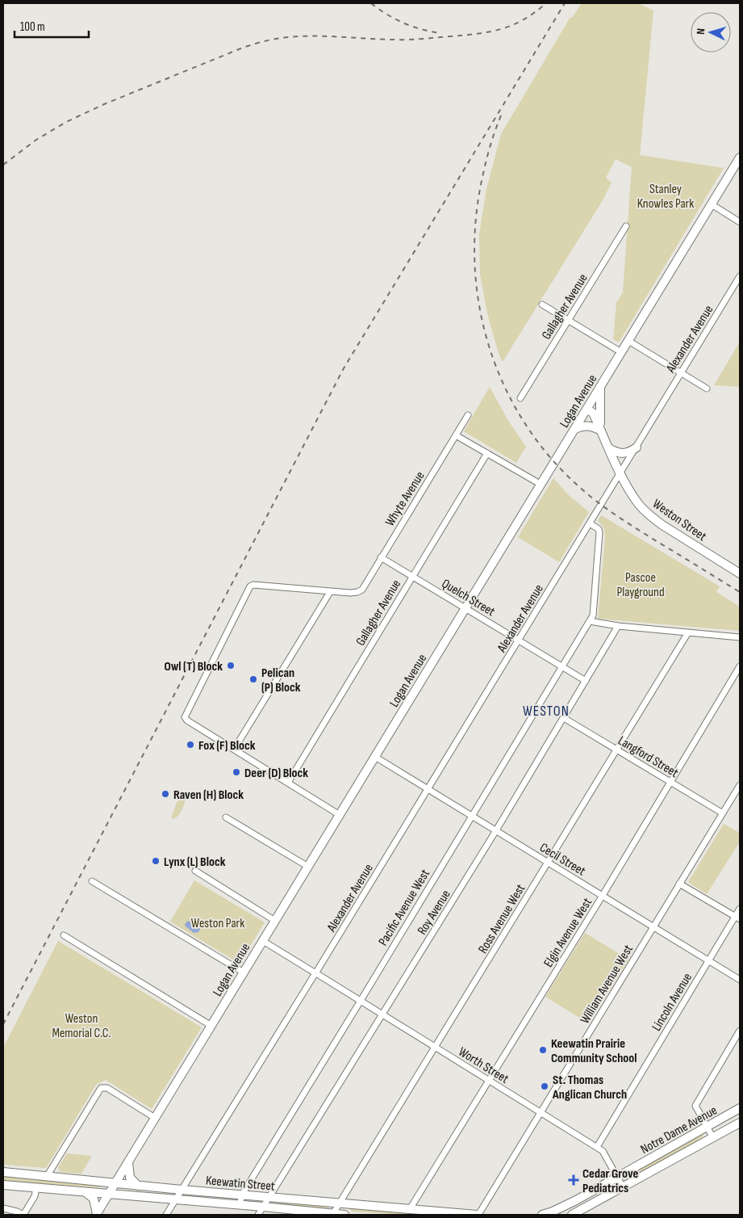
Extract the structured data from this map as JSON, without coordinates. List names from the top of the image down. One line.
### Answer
{"streets":{"main road":["Logan Avenue","Weston Street","Notre Dame Avenue","Keewatin Street"],"street":["Gallagher Avenue","Alexander Avenue","Whyte Avenue","Quelch Street","Langford Street","Cecil Street","Pacific Avenue West","Roy Avenue","Ross Avenue West","Elgin Avenue West","William Avenue West","Lincoln Avenue","Worth Street"]},"crossings":[["Gallagher Avenue","Quelch Street"],["Alexander Avenue","Weston Street"],["Alexander Avenue","Quelch Street"],["Alexander Avenue","Cecil Street"],["Alexander Avenue","Pacific Avenue West"],["Alexander Avenue","Worth Street"],["Alexander Avenue","Keewatin Street"],["Logan Avenue","Weston Street"],["Logan Avenue","Quelch Street"],["Logan Avenue","Cecil Street"],["Logan Avenue","Worth Street"],["Logan Avenue","Keewatin Street"],["Whyte Avenue","Quelch Street"],["Quelch Street","Pacific Avenue West"],["Quelch Street","Roy Avenue"],["Langford Street","Roy Avenue"],["Langford Street","Ross Avenue West"],["Langford Street","Elgin Avenue West"],["Langford Street","William Avenue West"],["Cecil Street","Pacific Avenue West"],["Cecil Street","Roy Avenue"],["Cecil Street","Ross Avenue West"],["Cecil Street","Elgin Avenue West"],["Cecil Street","William Avenue West"],["Cecil Street","Lincoln Avenue"],["Pacific Avenue West","Worth Street"],["Pacific Avenue West","Keewatin Street"],["Roy Avenue","Worth Street"],["Roy Avenue","Keewatin Street"],["Ross Avenue West","Worth Street"],["Ross Avenue West","Keewatin Street"],["Elgin Avenue West","Worth Street"],["Elgin Avenue West","Keewatin Street"],["William Avenue West","Worth Street"],["William Avenue West","Keewatin Street"],["Lincoln Avenue","Worth Street"],["Worth Street","Notre Dame Avenue"]],"districts":["WESTON"],"parks":["Stanley Knowles Park","Pascoe Playground","Weston Park","Weston Memorial C.C."],"places":{"other":["Owl (T) Block","Pelican (P) Block","Fox (F) Block","Deer (D) Block","Raven (H) Block","Lynx (L) Block","Keewatin Prairie Community School","St. Thomas Anglican Church"],"health":["Cedar Grove Pediatrics"]},"scale_bar":"100 m","north":"left"}
